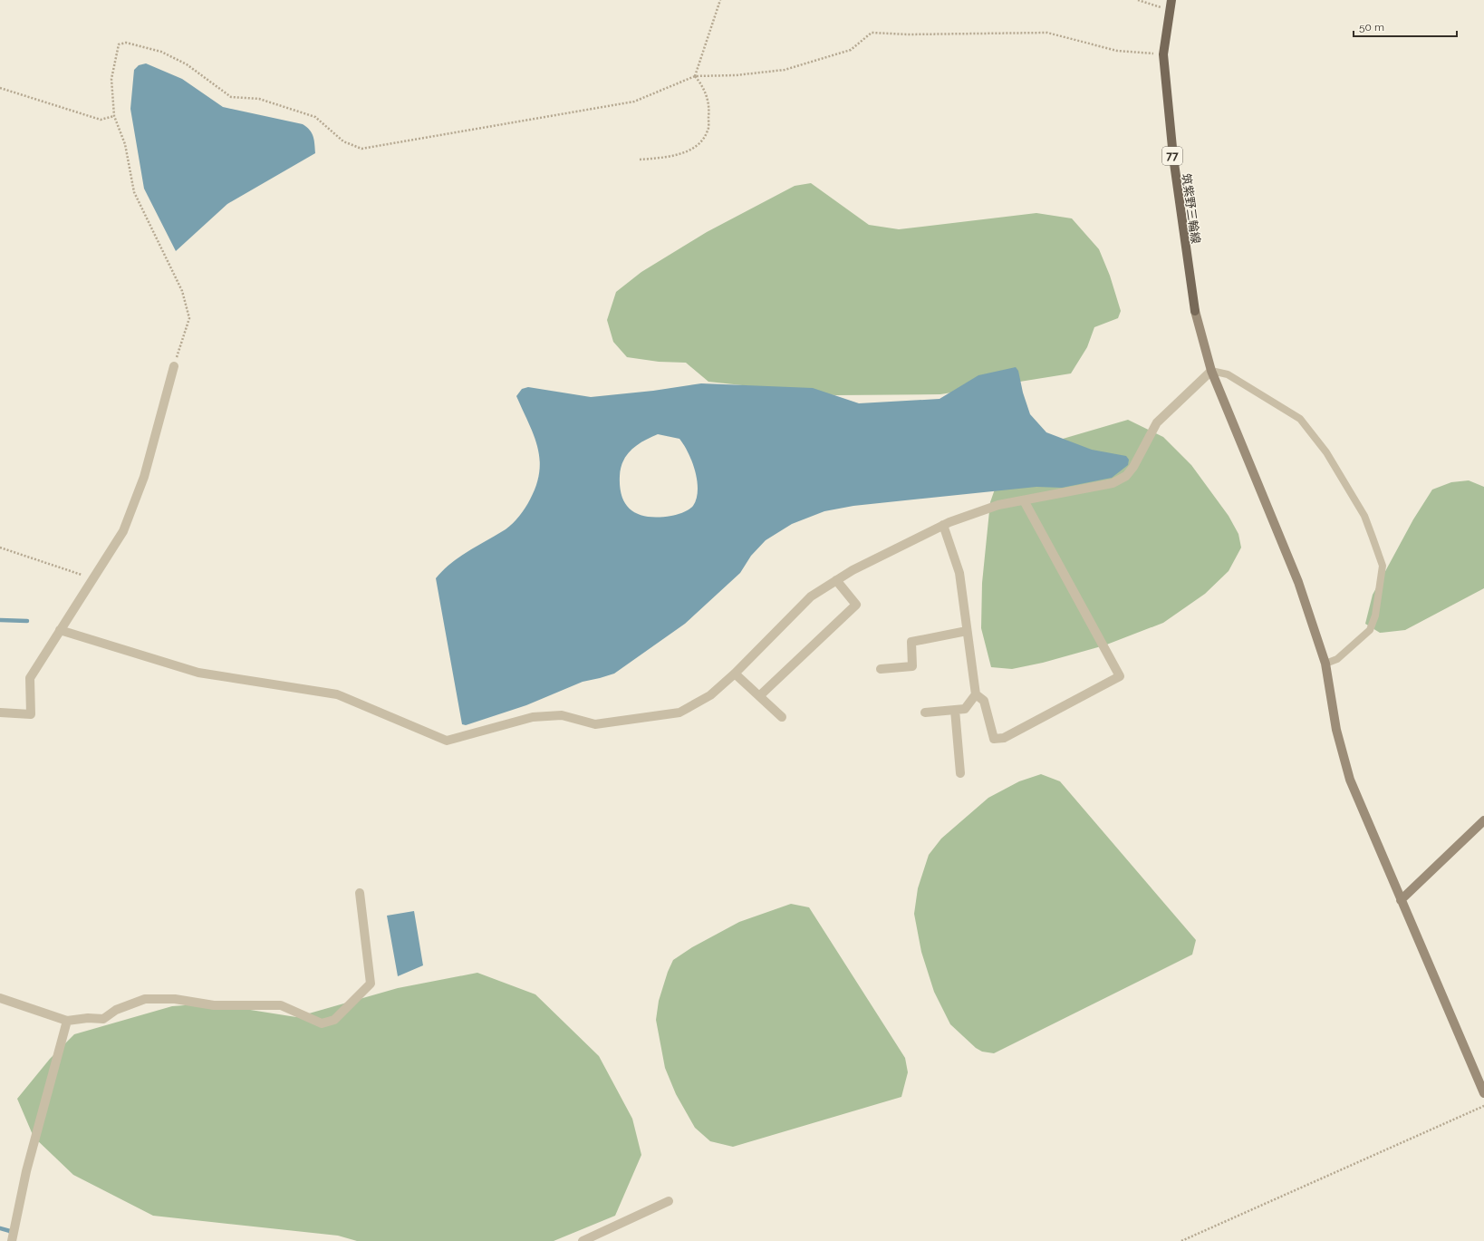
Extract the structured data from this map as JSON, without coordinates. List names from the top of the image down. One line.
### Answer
{"streets":{"main road":["77","筑紫野三輪線"]},"scale_bar":"50 m"}
